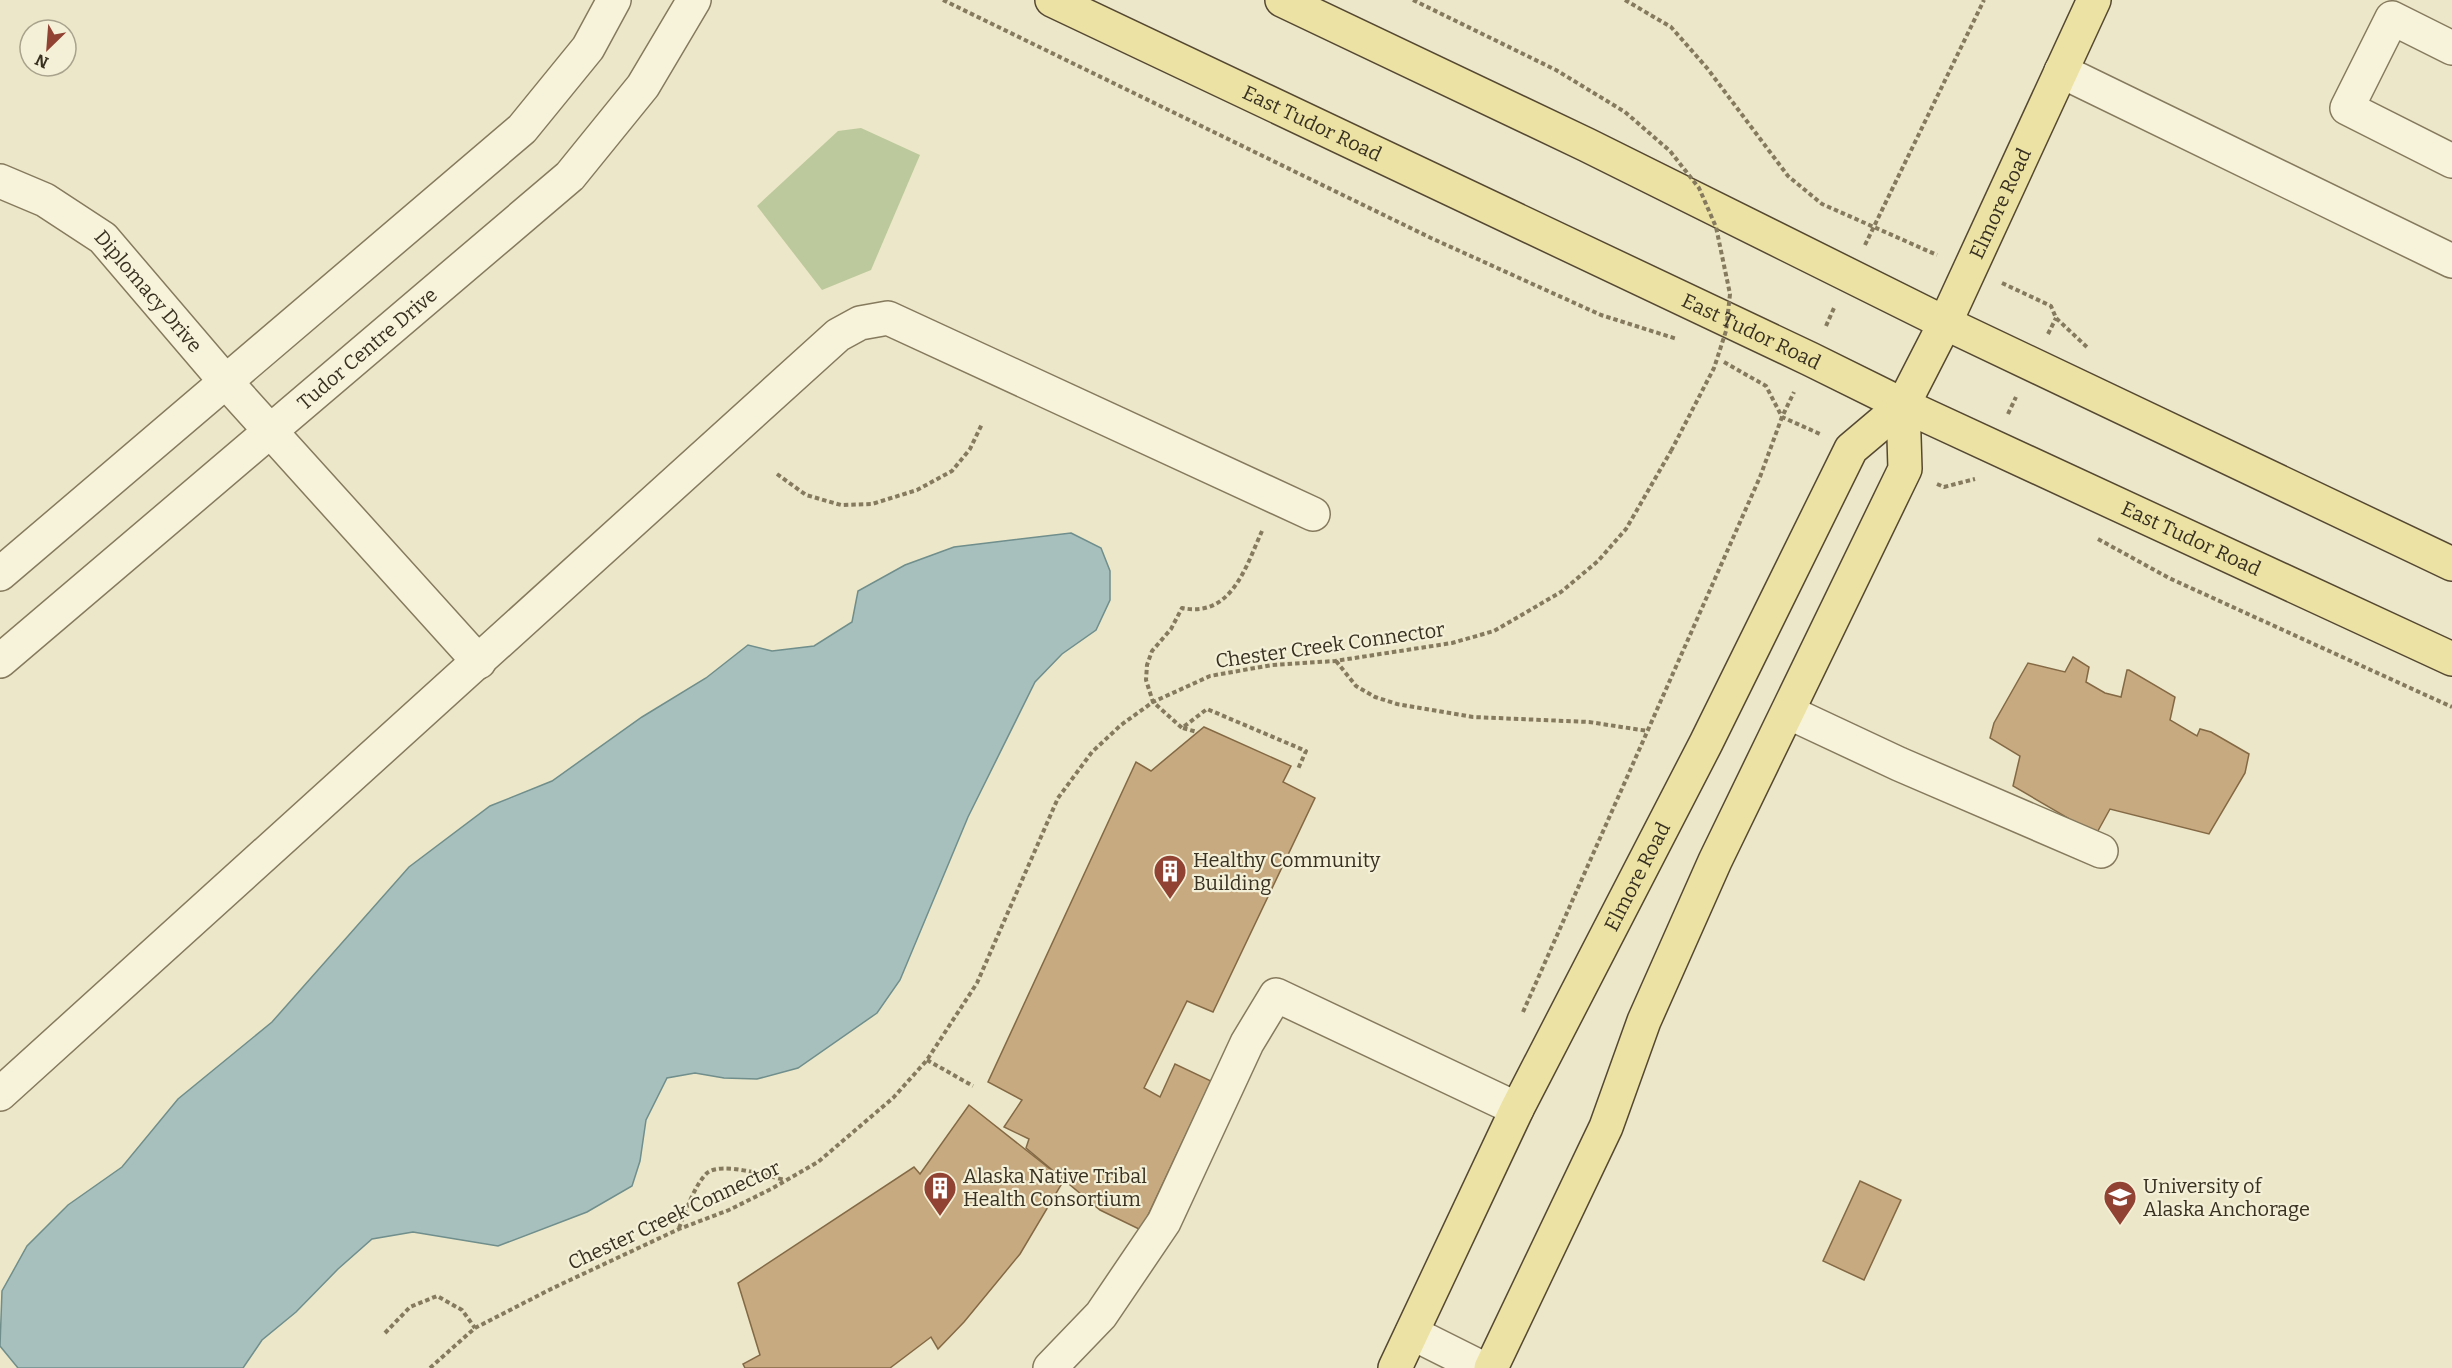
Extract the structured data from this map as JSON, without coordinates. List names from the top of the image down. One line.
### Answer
{"streets":{"main road":["East Tudor Road","Elmore Road"],"street":["Diplomacy Drive","Tudor Centre Drive"],"path":["Chester Creek Connector"]},"crossings":[["East Tudor Road","Elmore Road"],["Diplomacy Drive","Tudor Centre Drive"]],"places":{"building":["Healthy Community Building","Alaska Native Tribal Health Consortium"],"school or university":["University of Alaska Anchorage"]},"north":"bottom left"}
